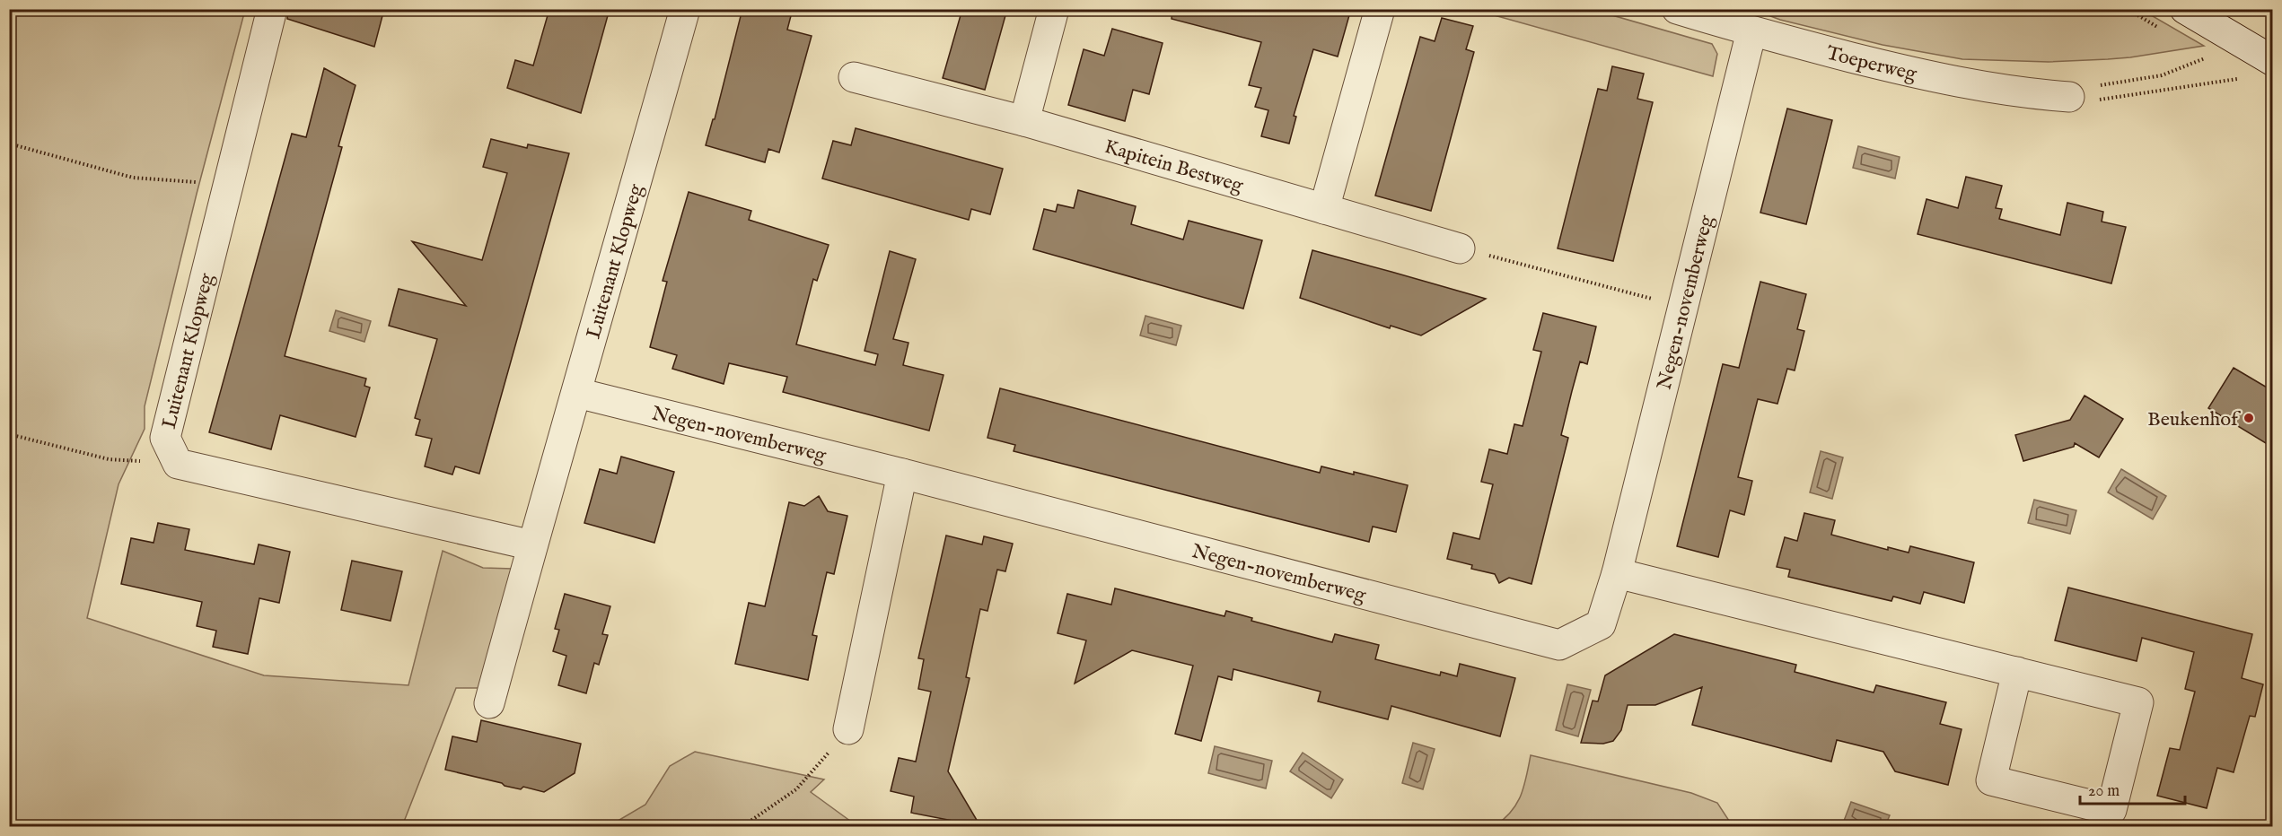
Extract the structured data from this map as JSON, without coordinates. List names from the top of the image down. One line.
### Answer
{"streets":{"street":["Toeperweg","Kapitein Bestweg","Luitenant Klopweg","Negen-novemberweg"]},"crossings":[["Toeperweg","Negen-novemberweg"],["Luitenant Klopweg","Negen-novemberweg"]],"places":["Beukenhof"],"scale_bar":"20 m"}
